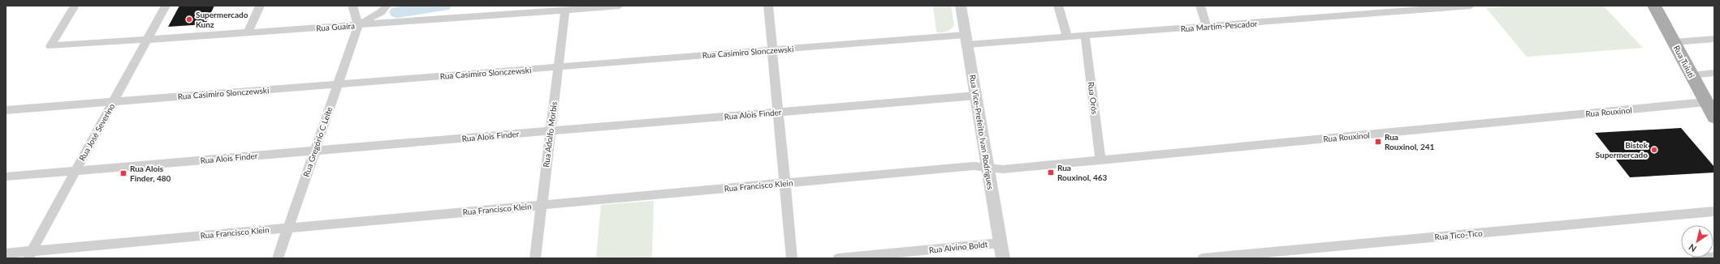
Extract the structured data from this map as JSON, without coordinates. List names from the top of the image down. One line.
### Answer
{"streets":{"main road":["Rua Tuiuti"],"street":["Rua Martim-Pescador","Rua Guaíra","Rua Casimiro Slonczewski","Rua Orós","Rua Rouxinol","Rua Alois Finder","Rua José Severino","Rua Vice-Prefeito Ivan Rodrigues","Rua Adolfo Morbis","Rua Gregório C Leite","Rua Francisco Klein","Rua Tico-Tico","Rua Alvino Boldt"]},"crossings":[["Rua Martim-Pescador","Rua Casimiro Slonczewski"],["Rua Martim-Pescador","Rua Orós"],["Rua Martim-Pescador","Rua Vice-Prefeito Ivan Rodrigues"],["Rua Guaíra","Rua José Severino"],["Rua Guaíra","Rua Adolfo Morbis"],["Rua Guaíra","Rua Gregório C Leite"],["Rua Casimiro Slonczewski","Rua José Severino"],["Rua Casimiro Slonczewski","Rua Vice-Prefeito Ivan Rodrigues"],["Rua Casimiro Slonczewski","Rua Adolfo Morbis"],["Rua Casimiro Slonczewski","Rua Gregório C Leite"],["Rua Tuiuti","Rua Rouxinol"],["Rua Orós","Rua Rouxinol"],["Rua Rouxinol","Rua Vice-Prefeito Ivan Rodrigues"],["Rua Rouxinol","Rua Francisco Klein"],["Rua Alois Finder","Rua José Severino"],["Rua Alois Finder","Rua Vice-Prefeito Ivan Rodrigues"],["Rua Alois Finder","Rua Adolfo Morbis"],["Rua Alois Finder","Rua Gregório C Leite"],["Rua José Severino","Rua Francisco Klein"],["Rua Vice-Prefeito Ivan Rodrigues","Rua Francisco Klein"],["Rua Vice-Prefeito Ivan Rodrigues","Rua Alvino Boldt"],["Rua Adolfo Morbis","Rua Francisco Klein"],["Rua Gregório C Leite","Rua Francisco Klein"]],"places":{"other":["Supermercado Kunz","Bistek Supermercado"],"transit":["Rua Rouxinol, 241","Rua Rouxinol, 463","Rua Alois Finder, 480"]},"north":"bottom left"}
